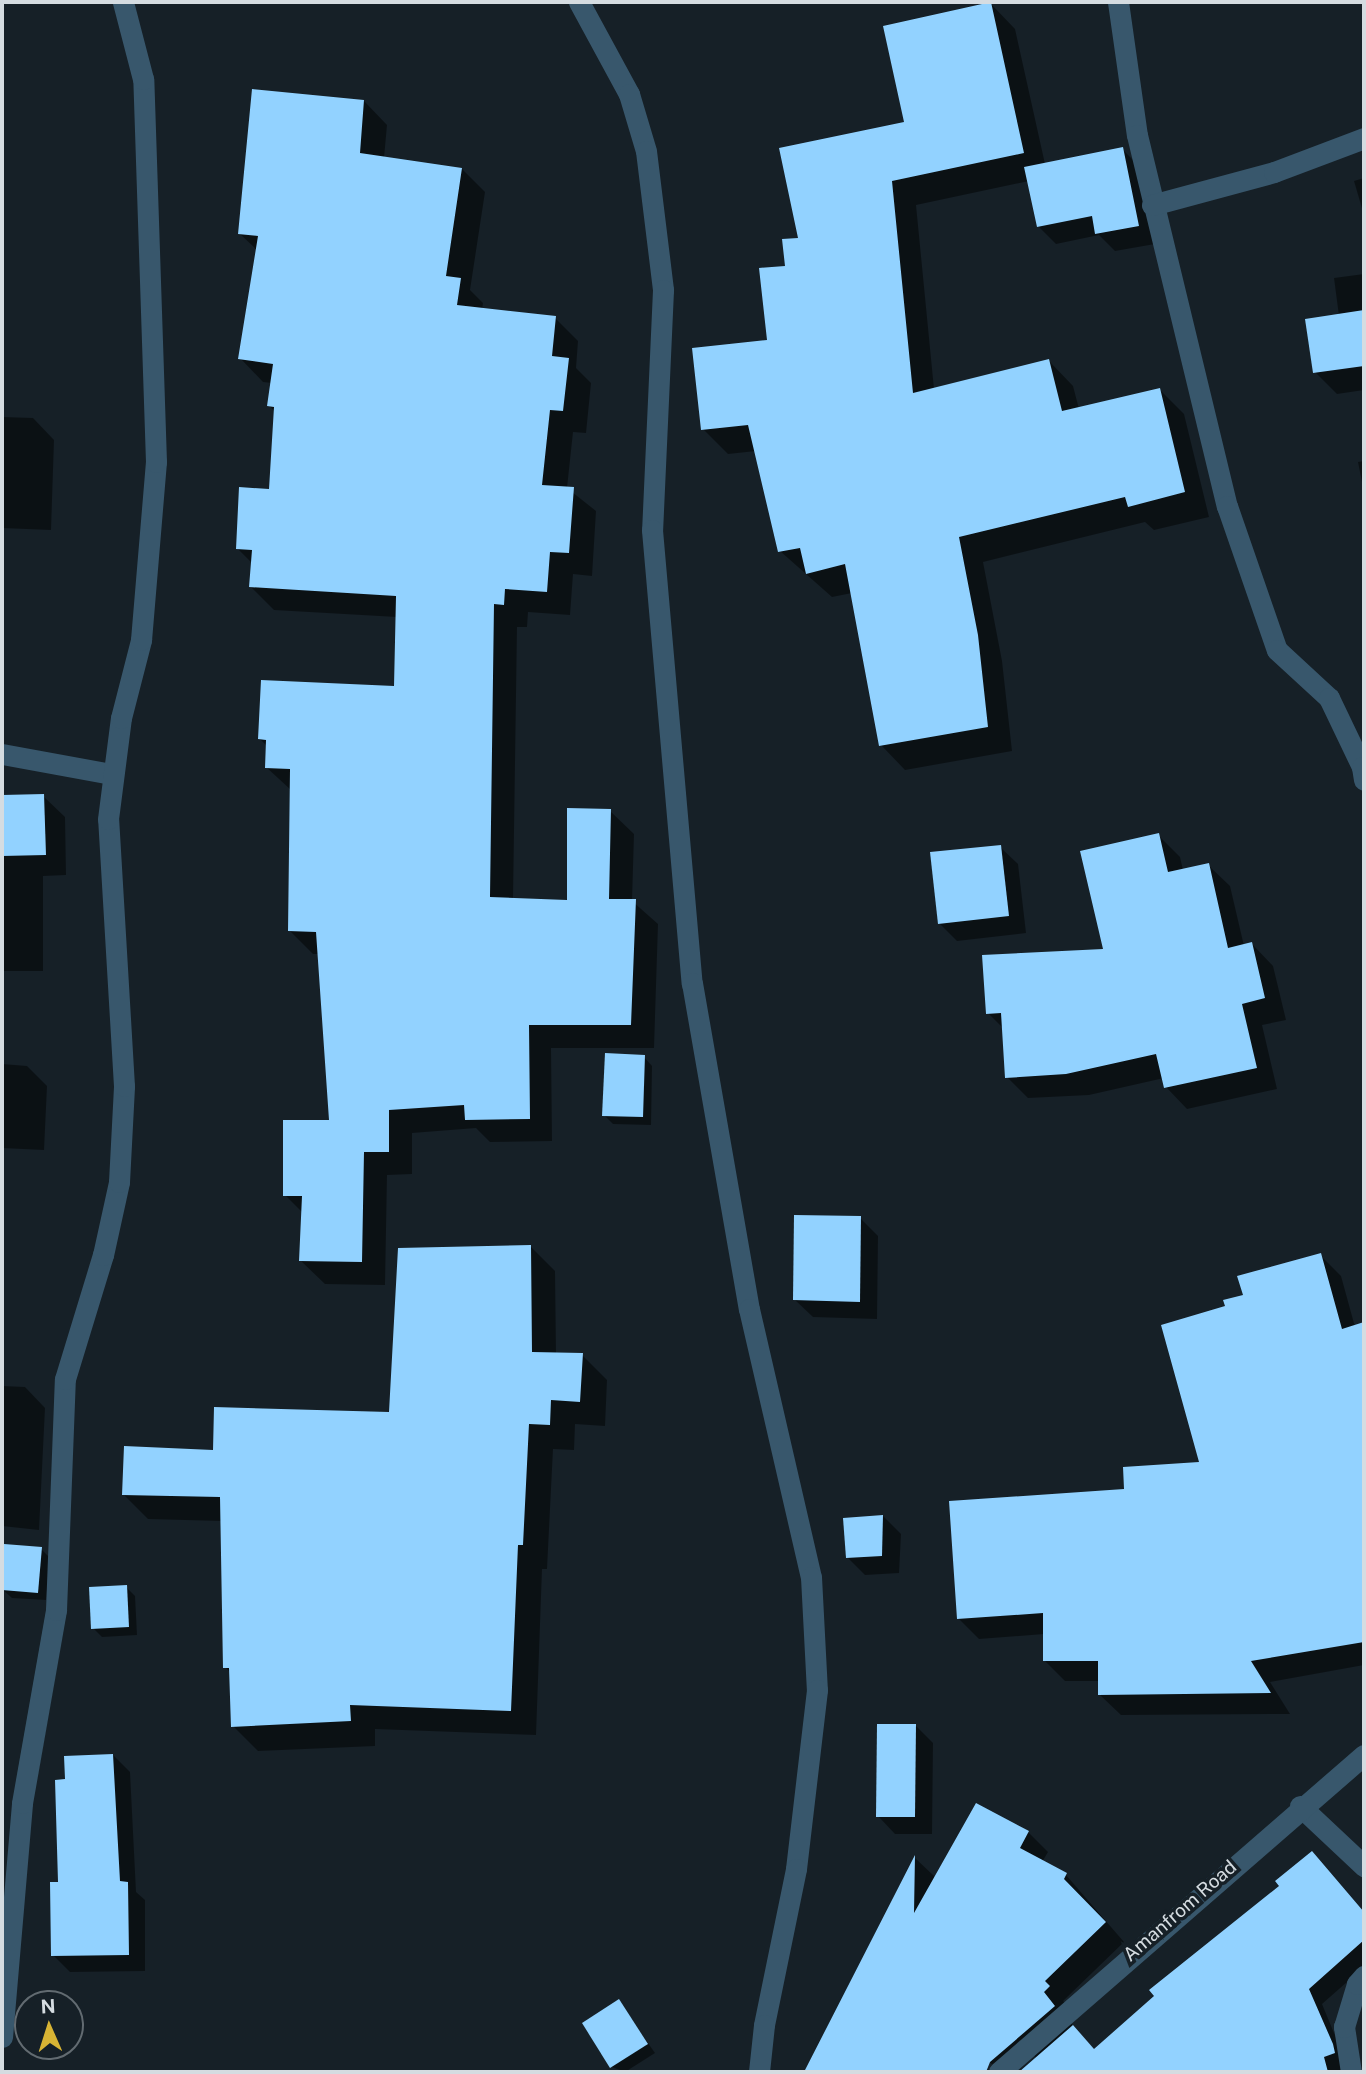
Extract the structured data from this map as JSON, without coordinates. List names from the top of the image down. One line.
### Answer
{"streets":{"street":["Amanfrom Road"]},"north":"top"}
